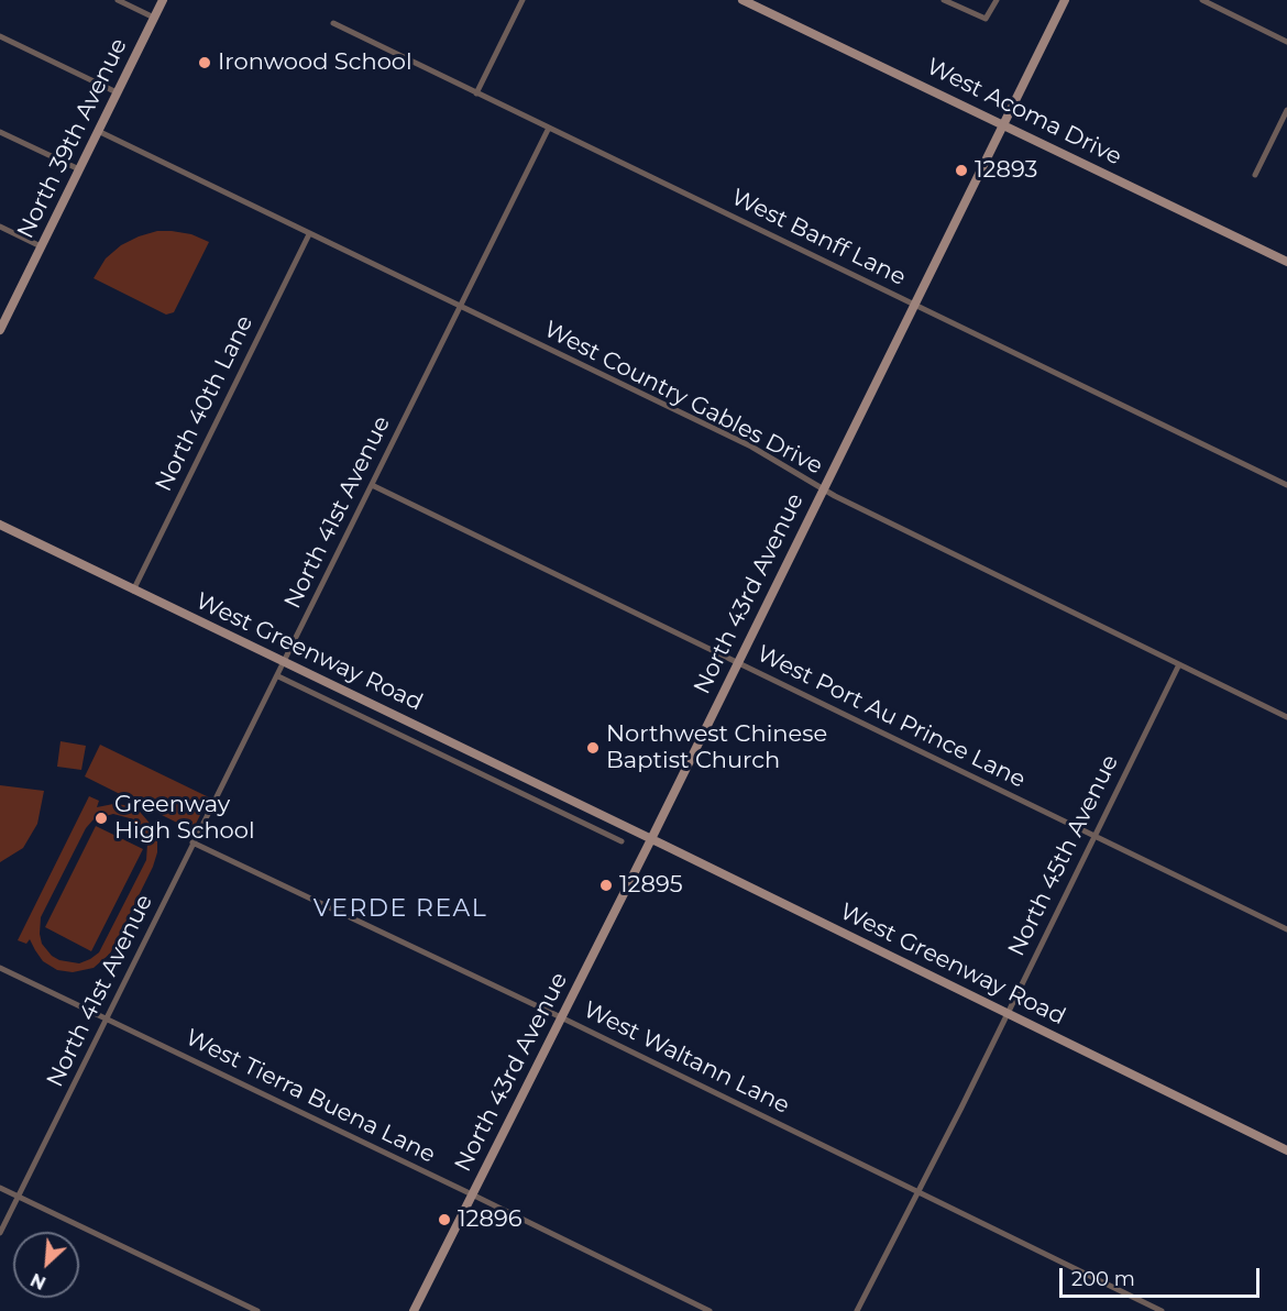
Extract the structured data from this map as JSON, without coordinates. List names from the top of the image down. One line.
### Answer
{"streets":{"main road":["West Acoma Drive","North 39th Avenue","North 43rd Avenue","West Greenway Road"],"street":["West Banff Lane","West Country Gables Drive","North 40th Lane","North 41st Avenue","West Port Au Prince Lane","North 45th Avenue","West Waltann Lane","West Tierra Buena Lane"]},"crossings":[["West Acoma Drive","North 43rd Avenue"],["North 39th Avenue","West Country Gables Drive"],["West Banff Lane","North 41st Avenue"],["West Banff Lane","North 43rd Avenue"],["West Country Gables Drive","North 40th Lane"],["West Country Gables Drive","North 41st Avenue"],["West Country Gables Drive","North 43rd Avenue"],["West Country Gables Drive","North 45th Avenue"],["North 40th Lane","West Greenway Road"],["North 41st Avenue","West Greenway Road"],["North 41st Avenue","West Port Au Prince Lane"],["North 41st Avenue","West Waltann Lane"],["North 41st Avenue","West Tierra Buena Lane"],["North 43rd Avenue","West Greenway Road"],["North 43rd Avenue","West Port Au Prince Lane"],["North 43rd Avenue","West Waltann Lane"],["North 43rd Avenue","West Tierra Buena Lane"],["West Greenway Road","North 45th Avenue"],["West Port Au Prince Lane","North 45th Avenue"],["North 45th Avenue","West Waltann Lane"]],"districts":["VERDE REAL"],"places":["Ironwood School","12893","Northwest Chinese Baptist Church","Greenway High School","12895","12896"],"scale_bar":"200 m","north":"bottom left"}
